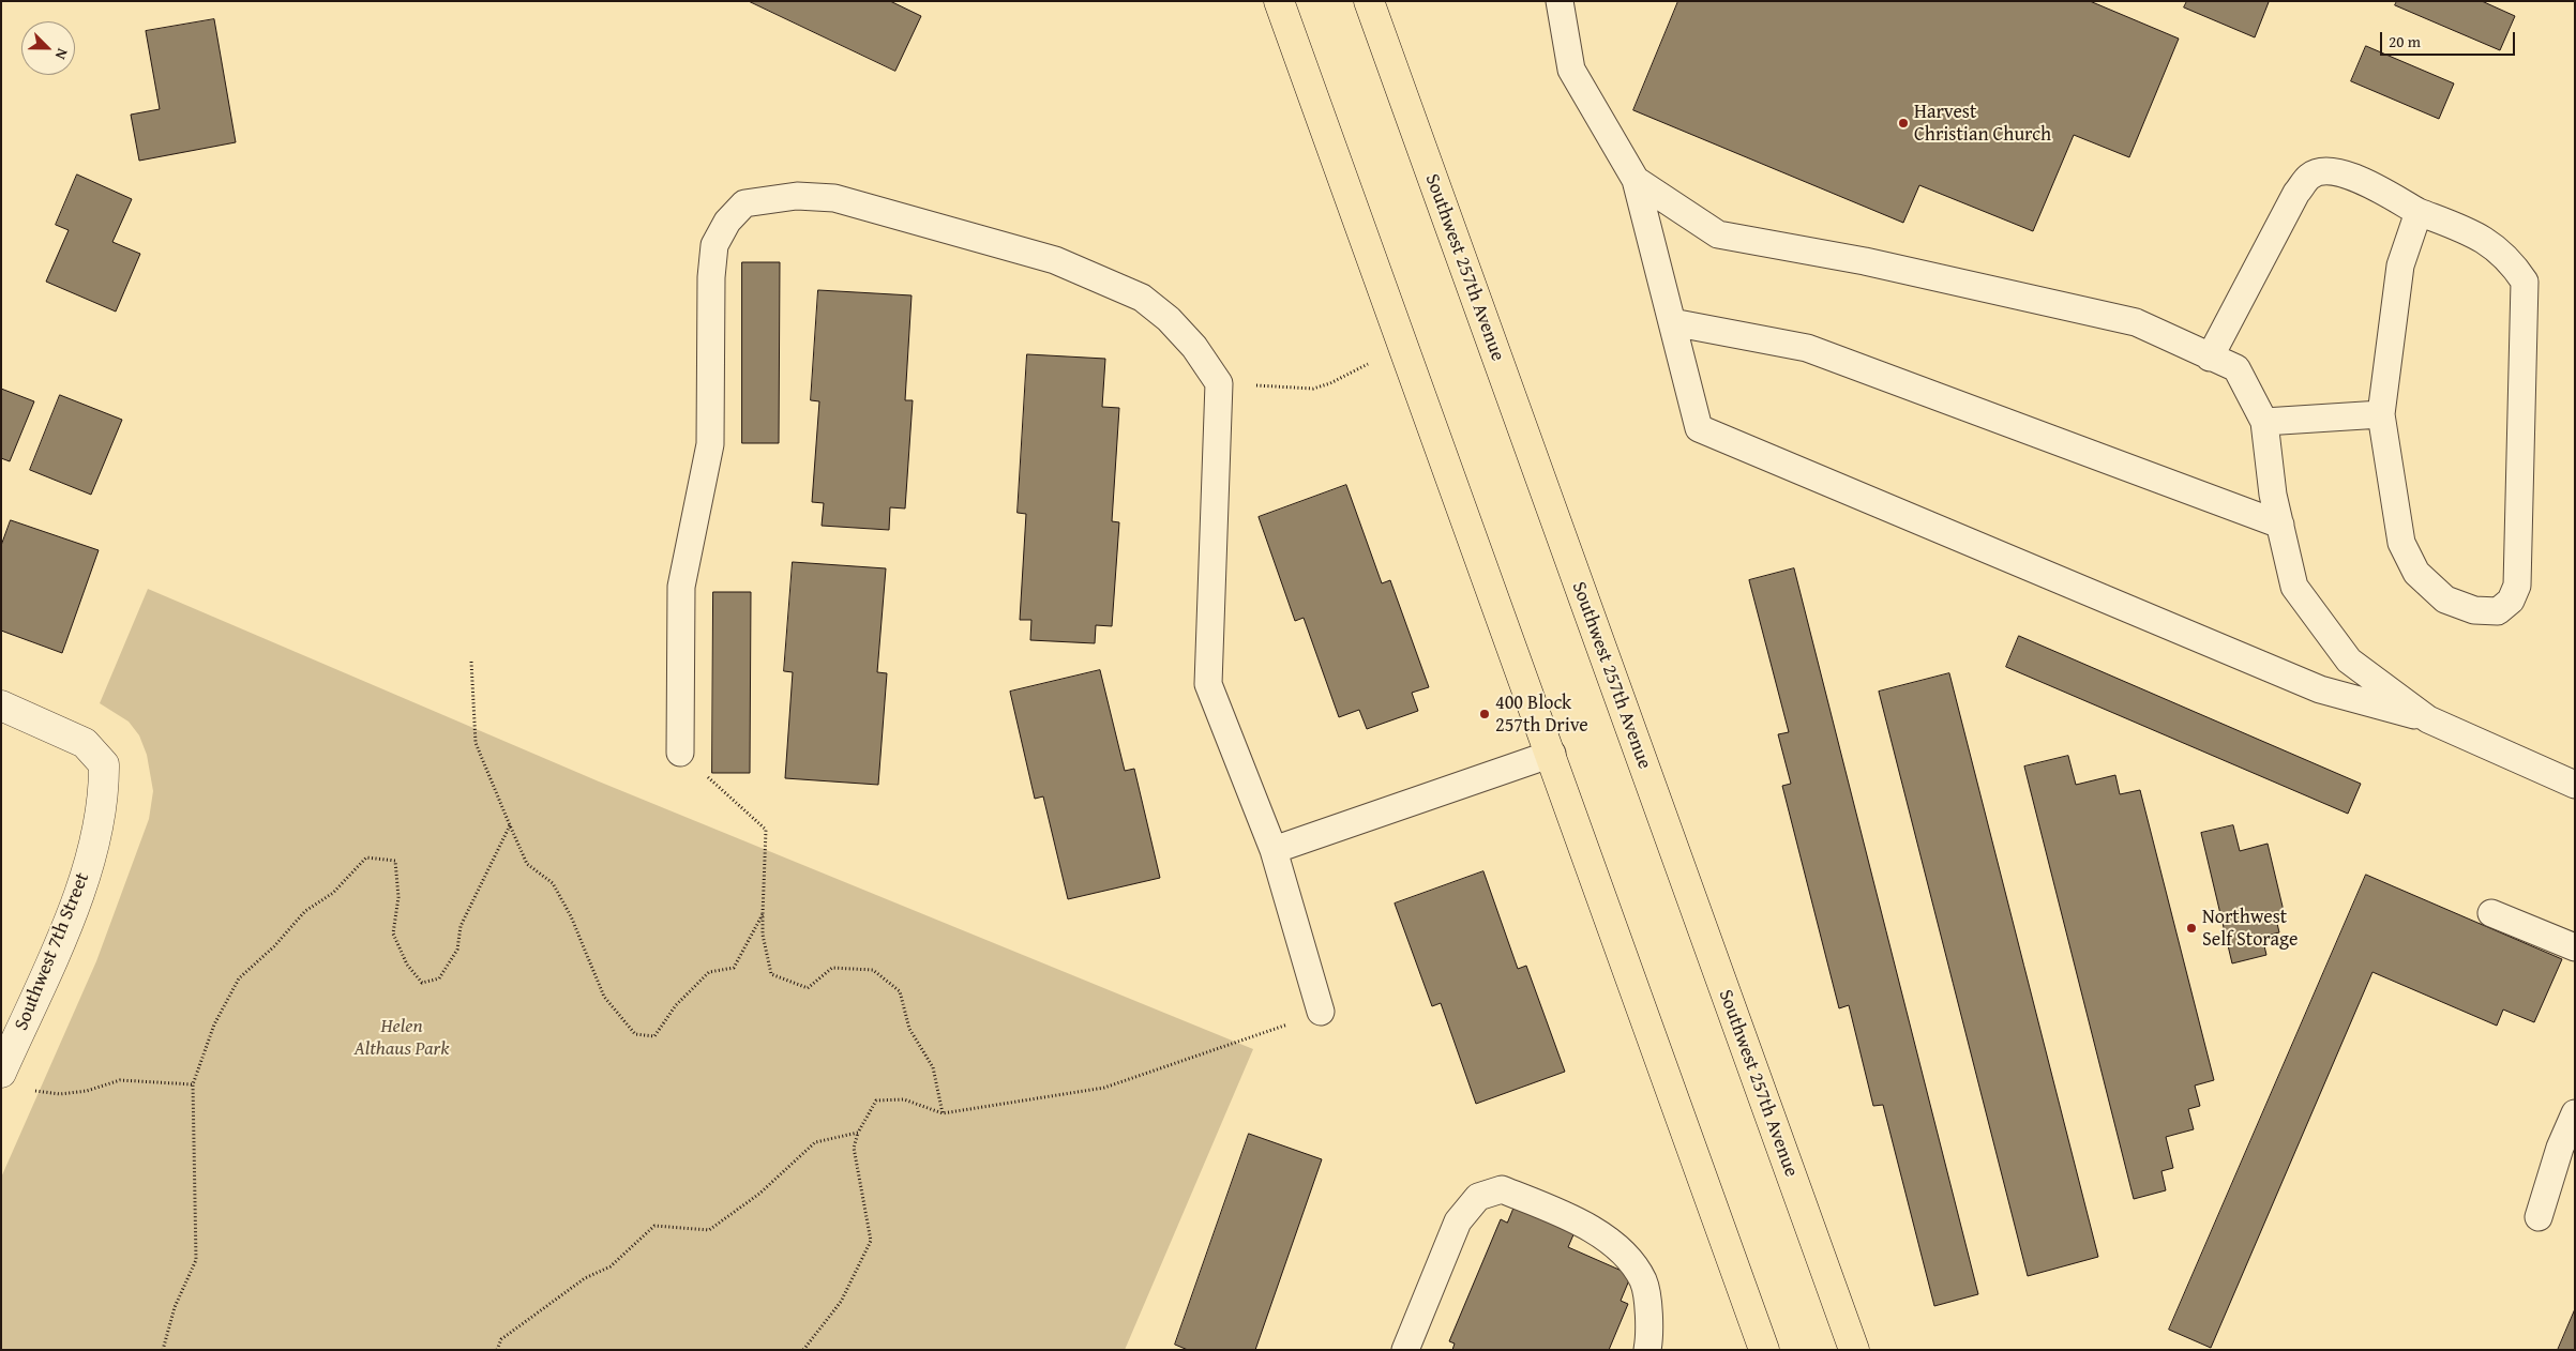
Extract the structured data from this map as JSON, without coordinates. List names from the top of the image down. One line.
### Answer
{"streets":{"main road":["Southwest 257th Avenue"],"street":["Southwest 7th Street"]},"parks":["Helen Althaus Park"],"places":["Harvest Christian Church","400 Block 257th Drive","Northwest Self Storage"],"scale_bar":"20 m","north":"bottom right"}
